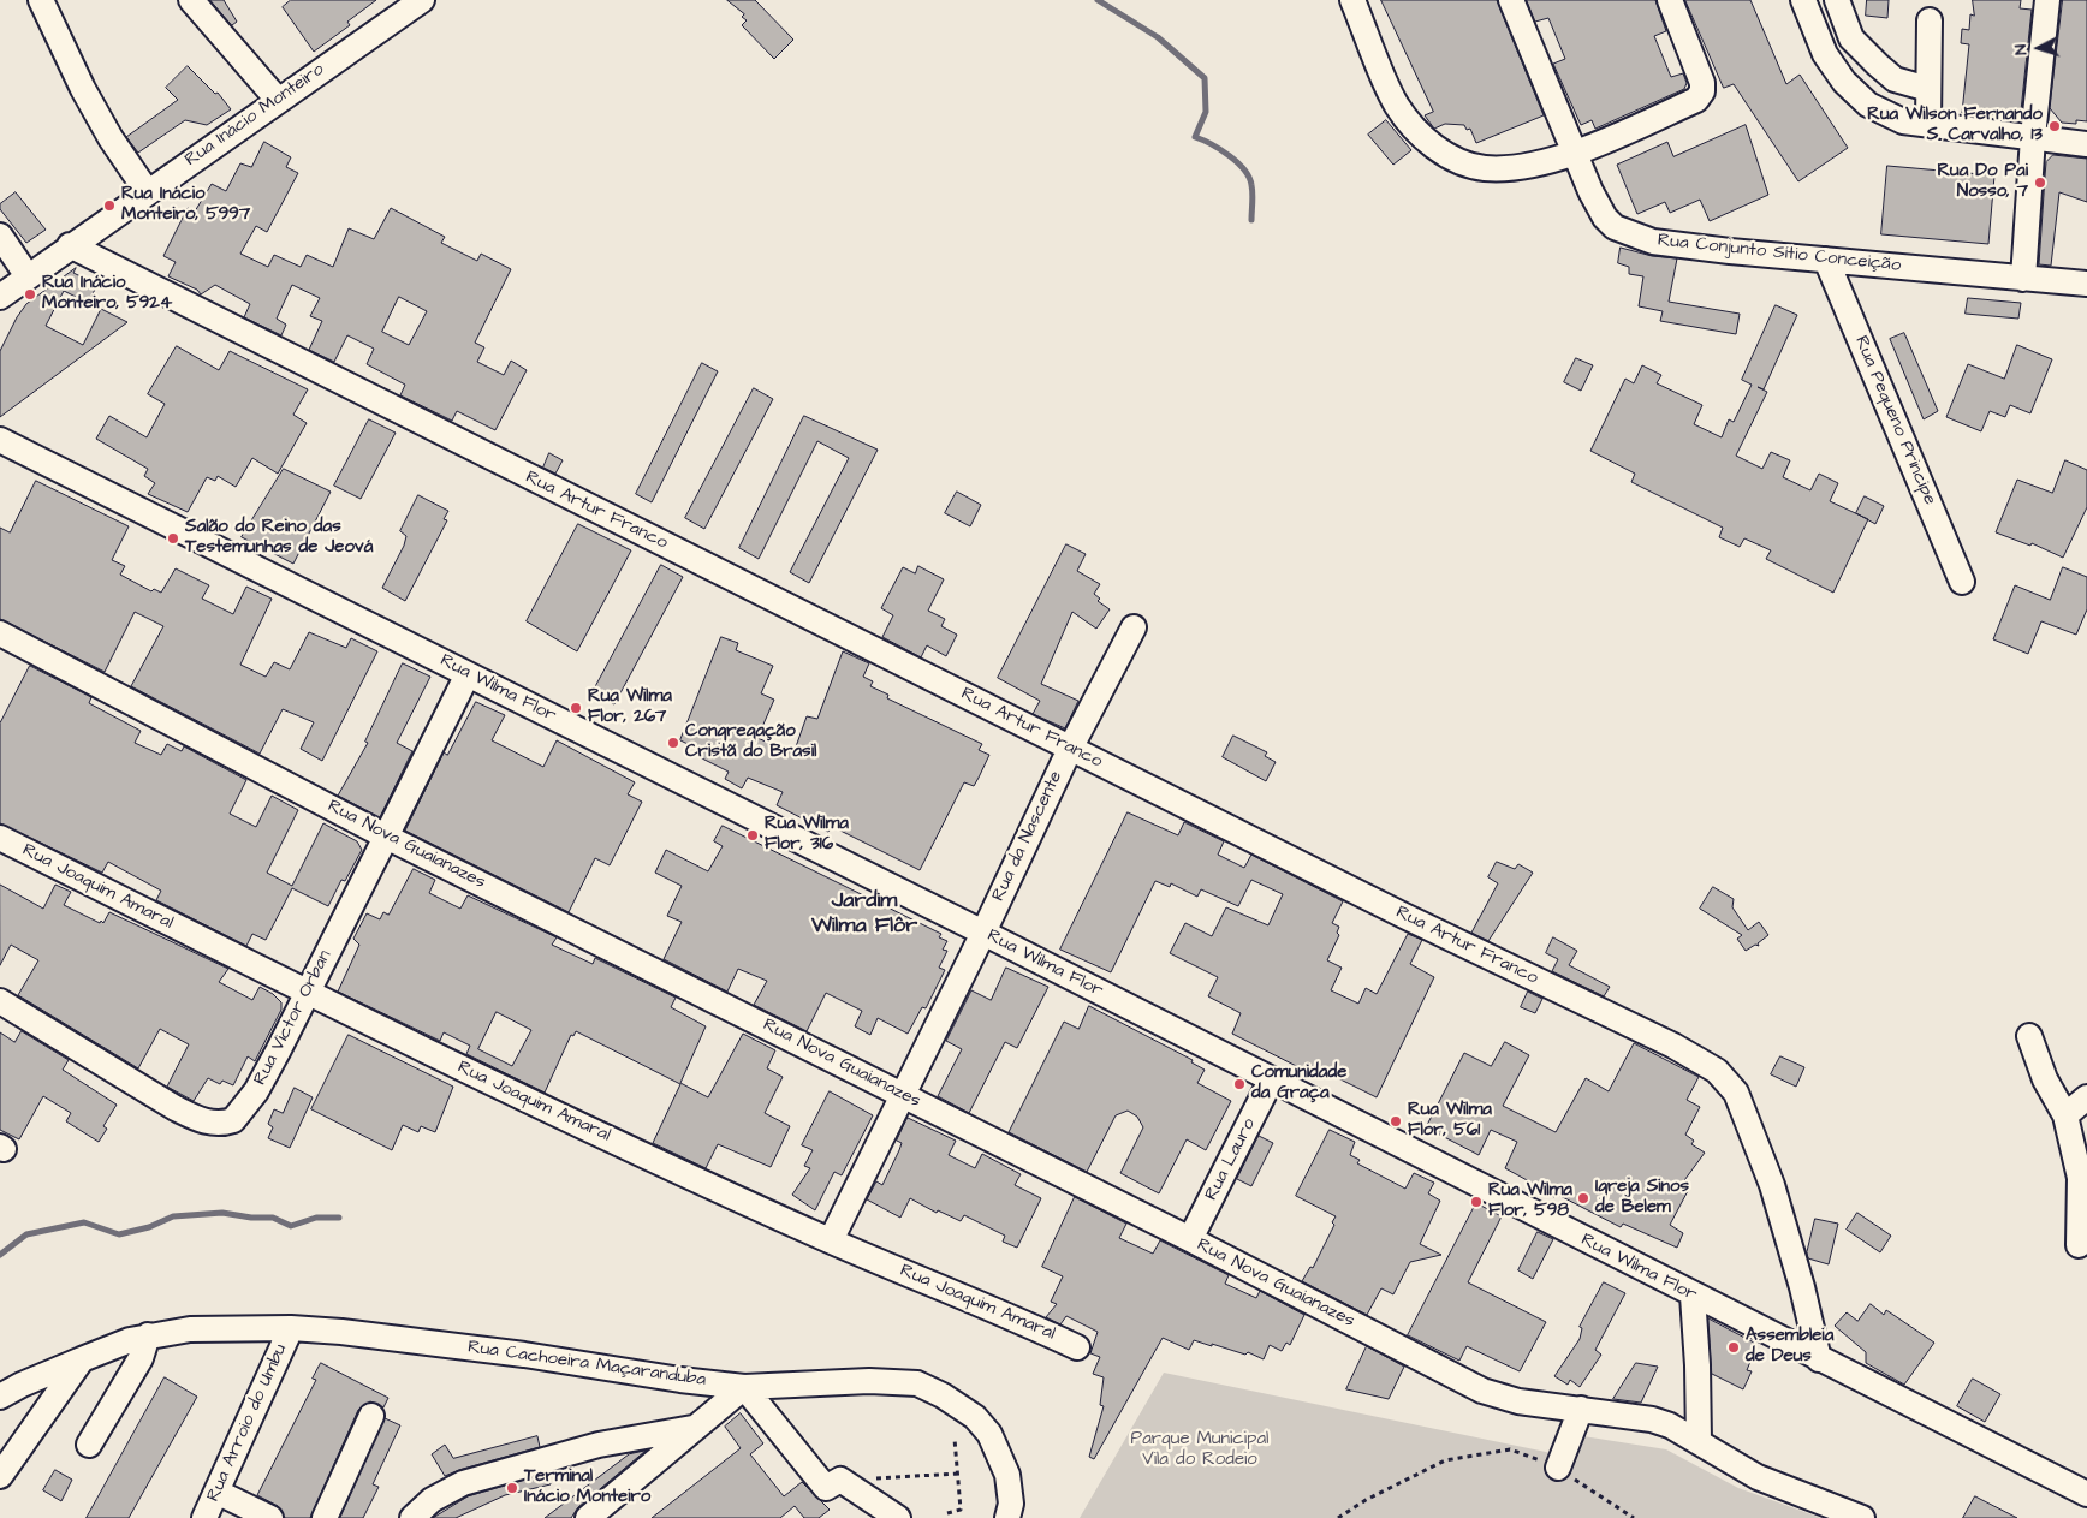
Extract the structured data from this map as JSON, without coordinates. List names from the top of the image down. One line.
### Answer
{"streets":{"street":["Rua Inácio Monteiro","Rua Conjunto Sítio Conceição","Rua Pequeno Principe","Rua Artur Franco","Rua Wilma Flor","Rua da Nascente","Rua Nova Guaianazes","Rua Joaquim Amaral","Rua Victor Orban","Rua Lauro","Rua Cachoeira Maçaranduba","Rua Arroio do Umbu"]},"crossings":[["Rua Inácio Monteiro","Rua Artur Franco"],["Rua Conjunto Sítio Conceição","Rua Pequeno Principe"],["Rua Artur Franco","Rua Wilma Flor"],["Rua Artur Franco","Rua da Nascente"],["Rua Wilma Flor","Rua da Nascente"],["Rua Wilma Flor","Rua Victor Orban"],["Rua Wilma Flor","Rua Lauro"],["Rua da Nascente","Rua Nova Guaianazes"],["Rua da Nascente","Rua Joaquim Amaral"],["Rua Nova Guaianazes","Rua Victor Orban"],["Rua Nova Guaianazes","Rua Lauro"],["Rua Joaquim Amaral","Rua Victor Orban"],["Rua Cachoeira Maçaranduba","Rua Arroio do Umbu"]],"districts":["Jardim Wilma Flôr"],"parks":["Parque Municipal Vila do Rodeio"],"places":["Rua Wilson Fernando S. Carvalho, 13","Rua Do Pai Nosso, 7","Rua Inácio Monteiro, 5997","Rua Inácio Monteiro, 5924","Salão do Reino das Testemunhas de Jeová","Rua Wilma Flor, 267","Congregação Cristã do Brasil","Rua Wilma Flor, 316","Comunidade da Graça","Rua Wilma Flor, 561","Igreja Sinos de Belem","Rua Wilma Flor, 598","Assembleia de Deus","Terminal Inácio Monteiro"],"north":"left"}
